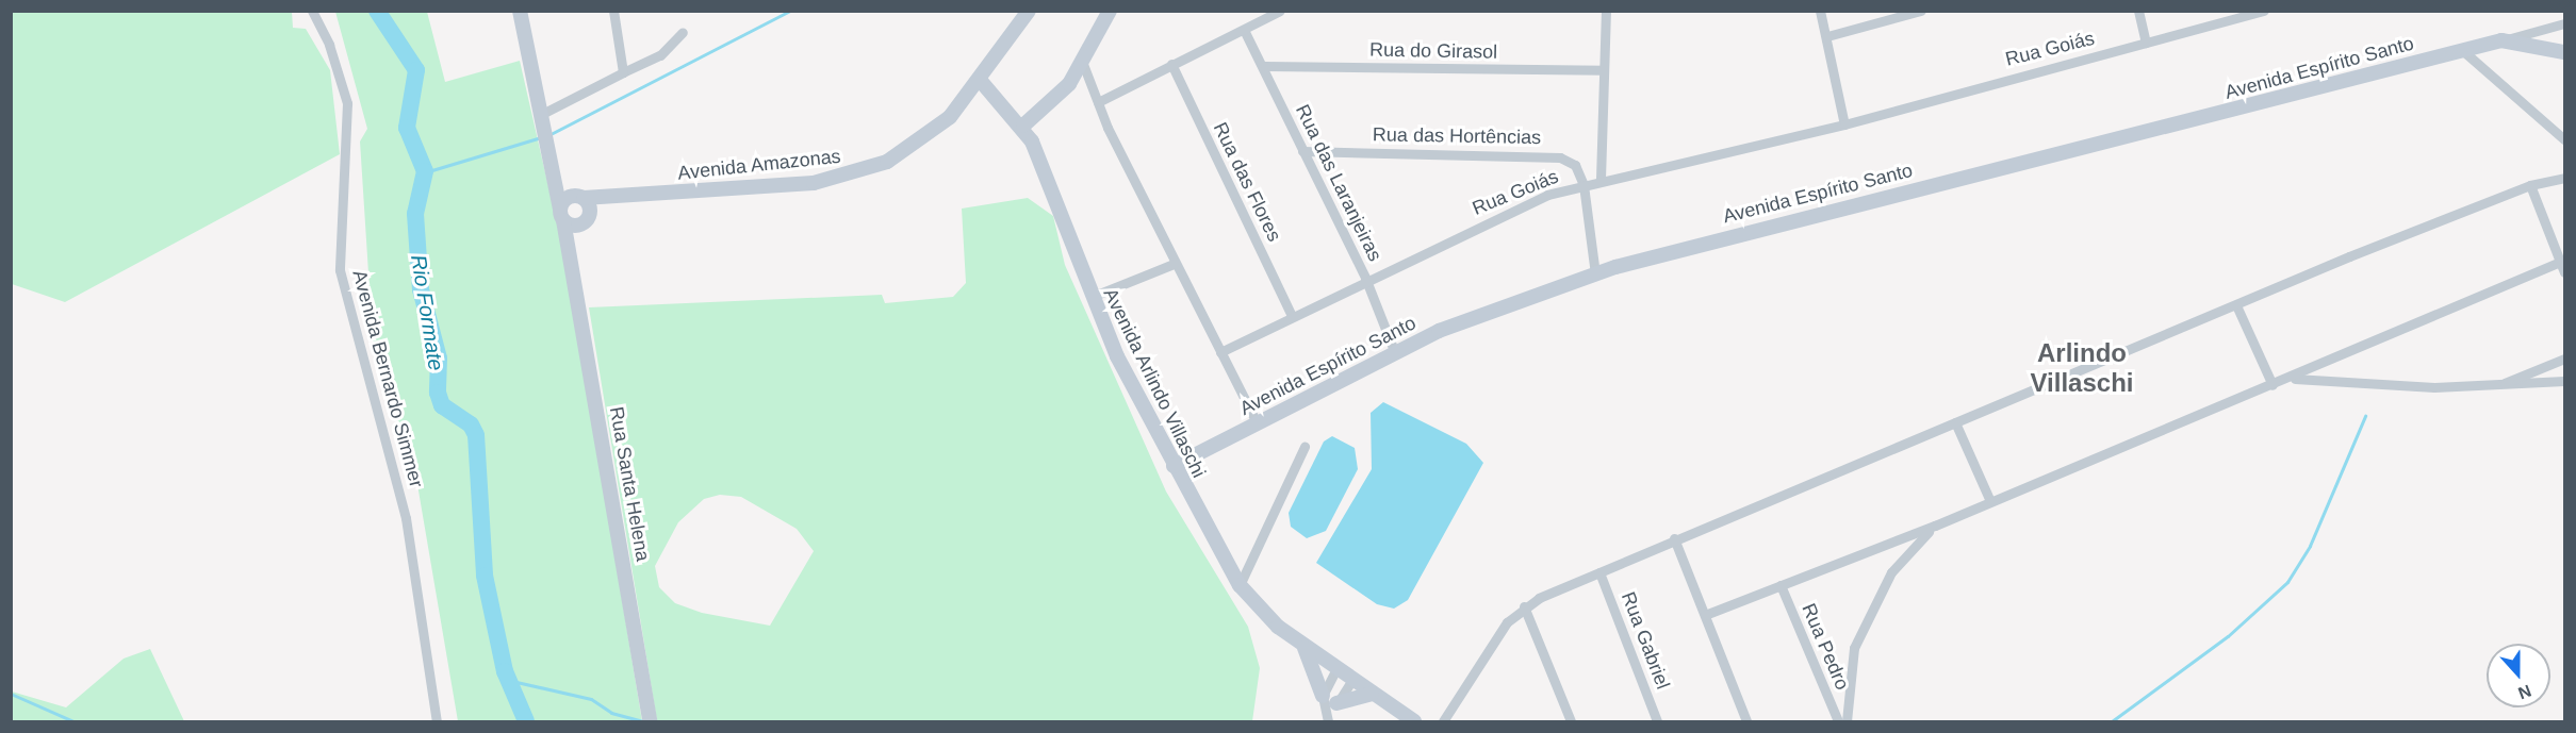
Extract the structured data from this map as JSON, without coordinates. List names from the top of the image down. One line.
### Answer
{"streets":{"street":["Rua Goiás","Rua do Girasol","Avenida Espírito Santo","Rua das Hortências","Avenida Amazonas","Rua das Flores","Rua das Laranjeiras","Avenida Bernardo Simmer","Avenida Arlindo Villaschi","Rua Santa Helena","Rua Gabriel","Rua Pedro"]},"crossings":[["Rua Goiás","Rua das Hortências"],["Rua Goiás","Rua das Flores"],["Rua Goiás","Rua das Laranjeiras"],["Rua do Girasol","Rua das Laranjeiras"],["Avenida Espírito Santo","Rua das Hortências"],["Avenida Espírito Santo","Rua das Laranjeiras"],["Avenida Espírito Santo","Avenida Arlindo Villaschi"],["Rua das Hortências","Rua das Laranjeiras"],["Avenida Amazonas","Avenida Arlindo Villaschi"],["Avenida Amazonas","Rua Santa Helena"]],"districts":["Arlindo Villaschi"],"water":["Rio Formate"],"north":"bottom"}
